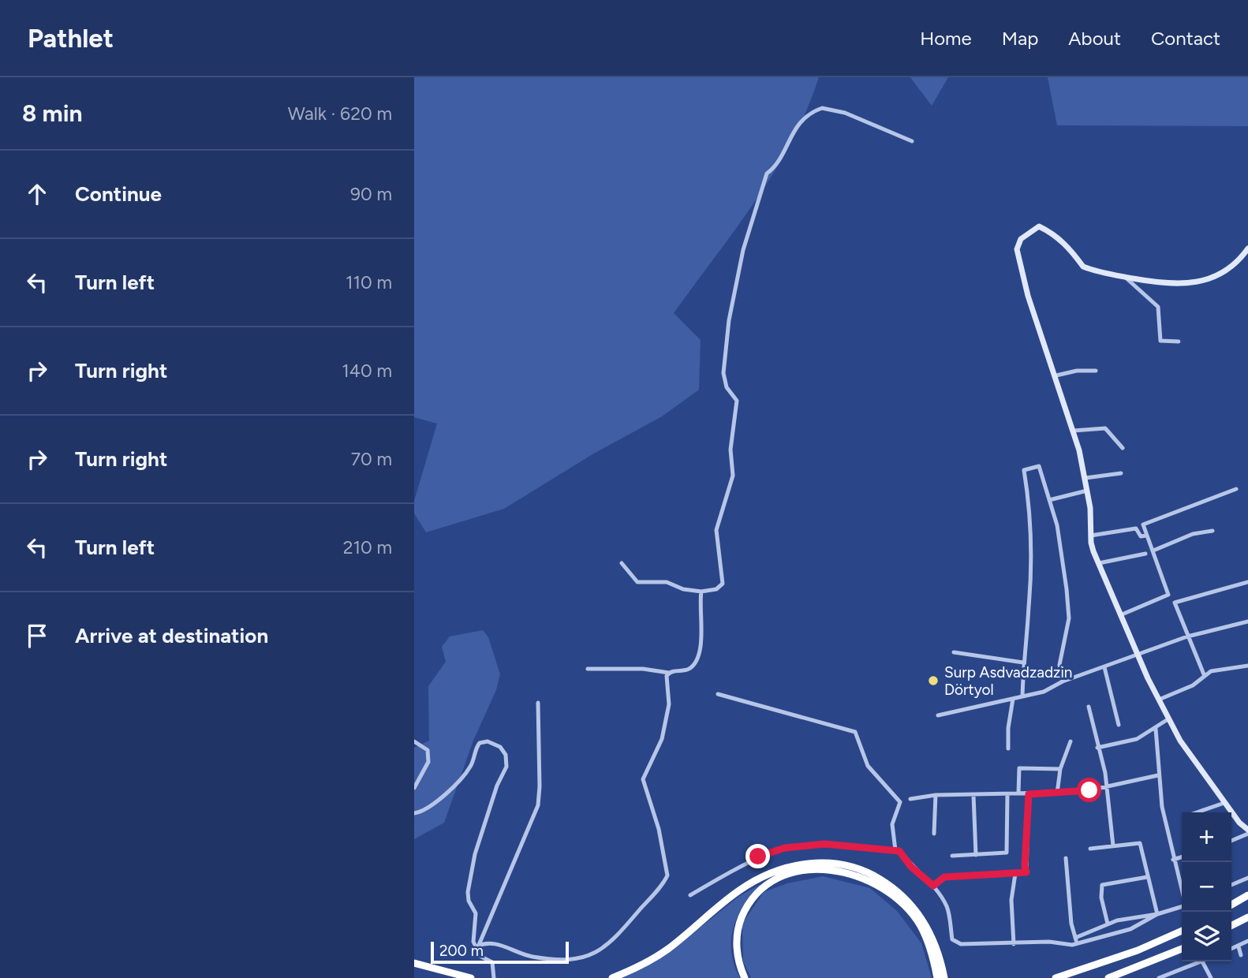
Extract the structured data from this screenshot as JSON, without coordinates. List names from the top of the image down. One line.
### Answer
{"places":["Surp Asdvadzadzin Dörtyol"],"scale_bar":"200 m","page":{"header":"Pathlet","nav":["Home","Map","About","Contact"],"heading":["8 min","Walk · 620 m"],"list":[["Continue","90 m"],["Turn left","110 m"],["Turn right","140 m"],["Turn right","70 m"],["Turn left","210 m"],"Arrive at destination"],"map_buttons":["+","−"],"scale":"200 m"}}
